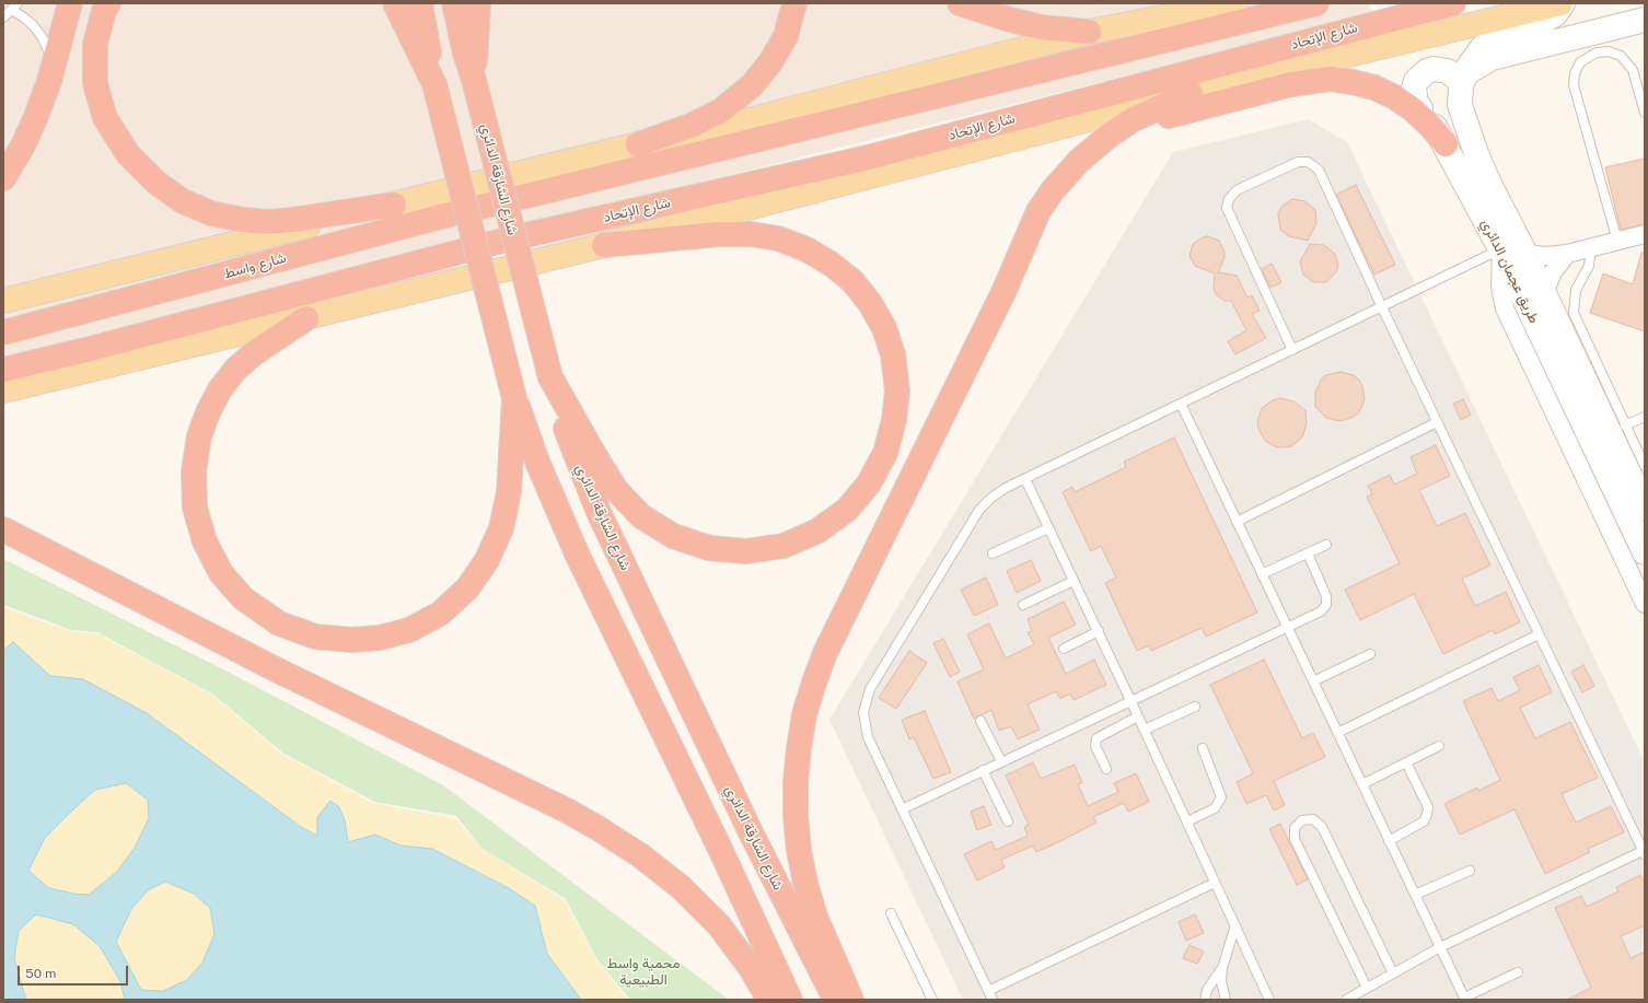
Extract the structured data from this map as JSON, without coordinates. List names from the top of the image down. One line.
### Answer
{"streets":{"highway":["شارع الإتحاد","شارع الشارقة الدائري","شارع واسط"],"main road":["طريق عجمان الدائري"]},"parks":["محمية واسط الطبيعية"],"scale_bar":"50 m"}
